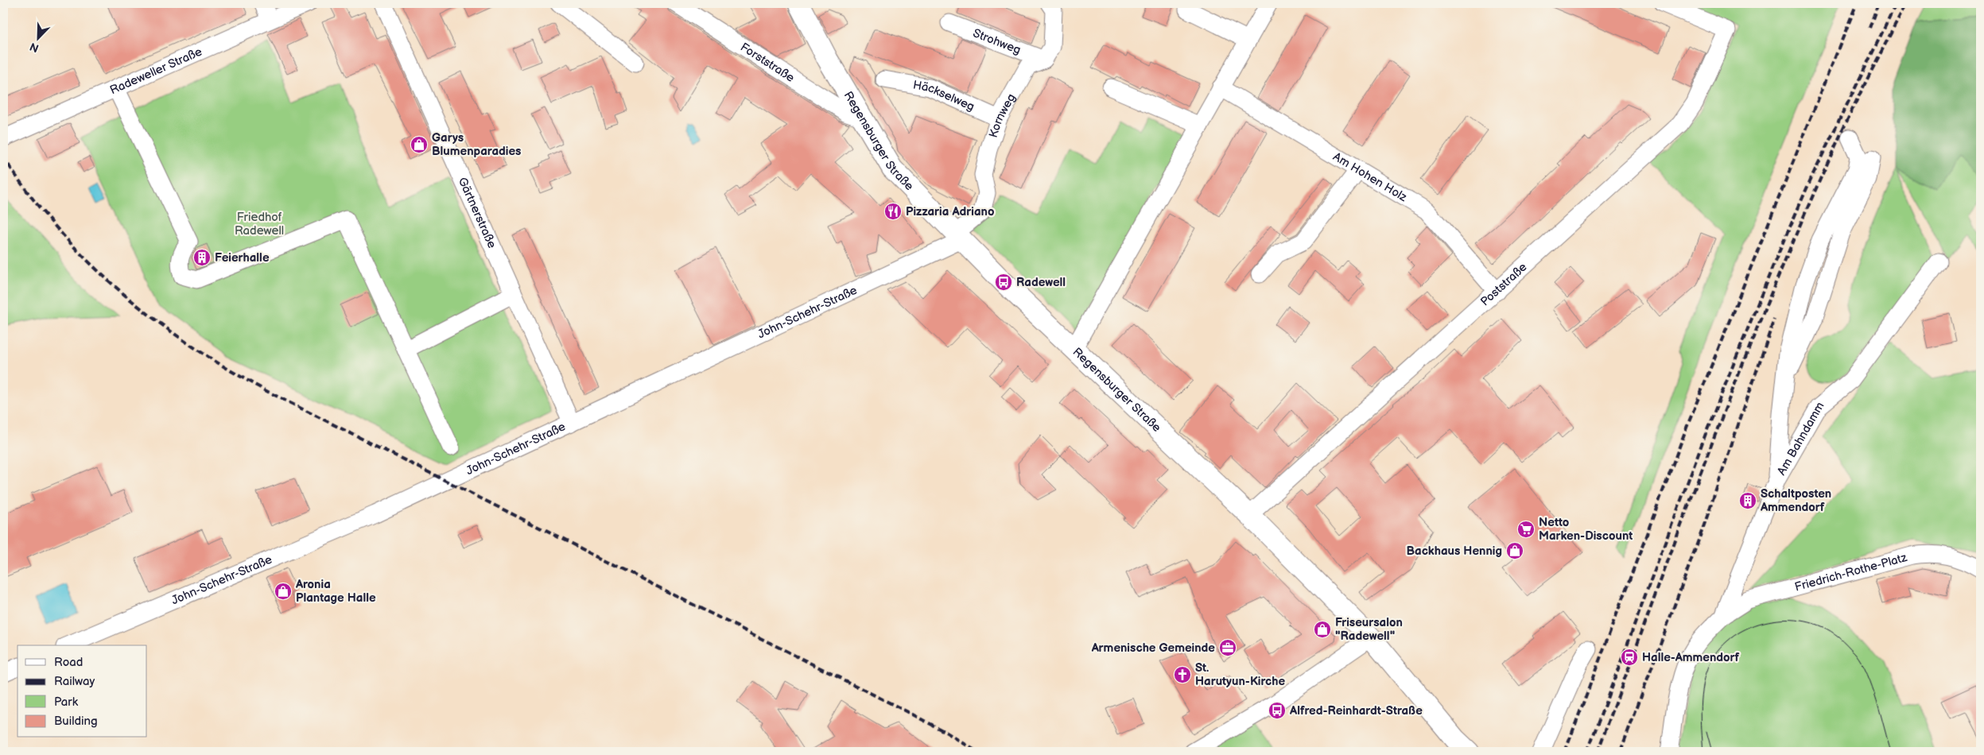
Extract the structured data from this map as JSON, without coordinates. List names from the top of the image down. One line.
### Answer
{"streets":{"main road":["Regensburger Straße"],"street":["Strohweg","Forststraße","Radeweller Straße","Häckselweg","Kornweg","Am Hohen Holz","Gärtnerstraße","Poststraße","John-Schehr-Straße","Am Bahndamm","Friedrich-Rothe-Platz"]},"crossings":[["Strohweg","Kornweg"],["Forststraße","Regensburger Straße"],["Häckselweg","Kornweg"],["Kornweg","Regensburger Straße"],["Kornweg","John-Schehr-Straße"],["Regensburger Straße","Poststraße"],["Regensburger Straße","John-Schehr-Straße"],["Am Hohen Holz","Poststraße"],["Gärtnerstraße","John-Schehr-Straße"],["Am Bahndamm","Friedrich-Rothe-Platz"]],"parks":["Friedhof Radewell"],"places":{"shop":["Garys Blumenparadies","Backhaus Hennig","Aronia Plantage Halle","Friseursalon \"Radewell\""],"restaurant":["Pizzaria Adriano"],"building":["Feierhalle","Schaltposten Ammendorf"],"bus stop":["Radewell","Alfred-Reinhardt-Straße"],"supermarket":["Netto Marken-Discount"],"office":["Armenische Gemeinde"],"station":["Halle-Ammendorf"],"church":["St. Harutyun-Kirche"]},"legend":["Road","Railway","Park","Building"],"north":"bottom left"}
